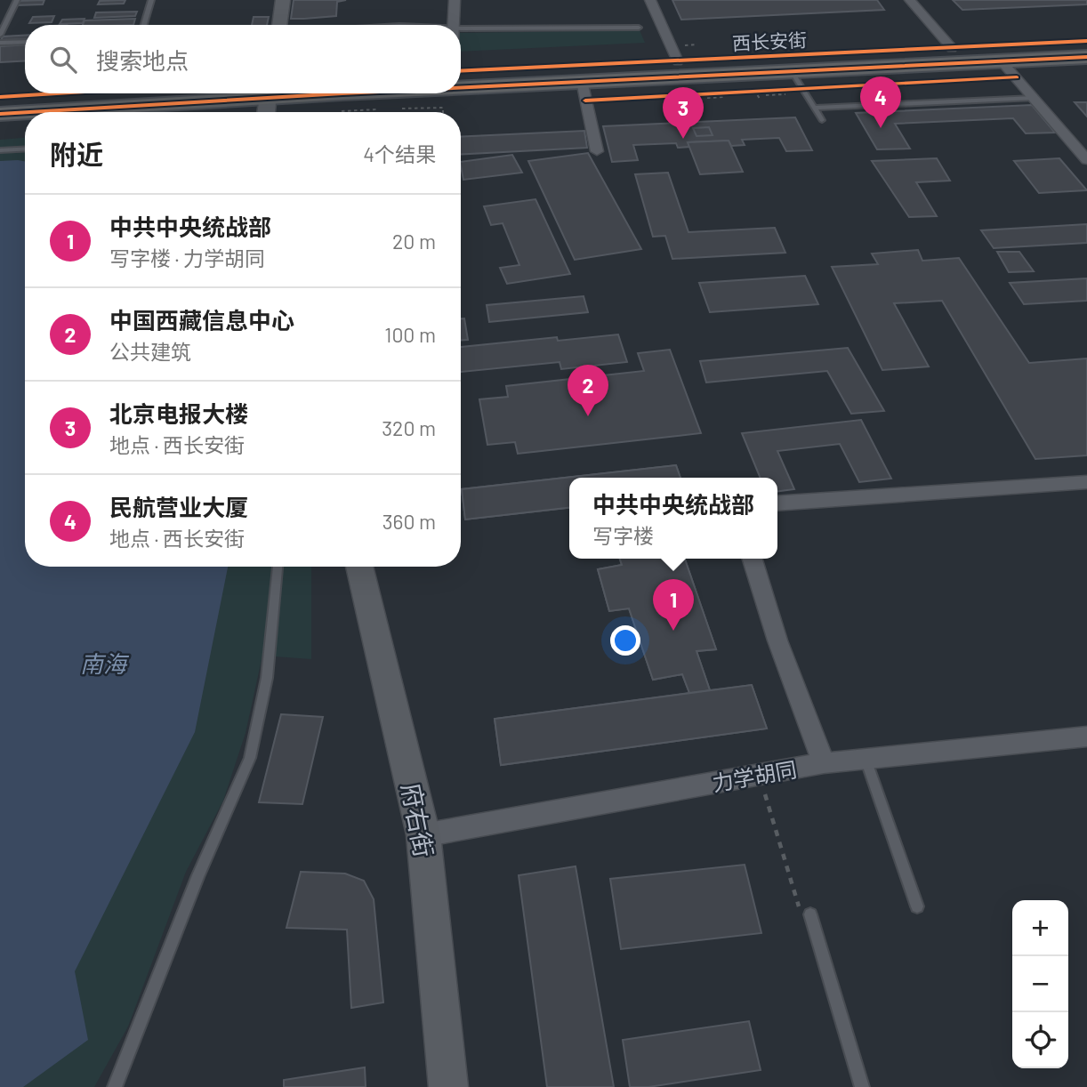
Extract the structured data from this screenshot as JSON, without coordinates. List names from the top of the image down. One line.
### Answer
{"streets":{"highway":["西长安街"],"main road":["府右街"],"street":["力学胡同"]},"crossings":[["力学胡同","府右街"]],"water":["南海"],"page":{"search":"搜索地点","pins":["4","3","2","1"],"heading":["附近","4个结果"],"list":[{"mark":"1","name":"中共中央统战部","note":"写字楼 · 力学胡同","value":"20 m"},{"mark":"2","name":"中国西藏信息中心","note":"公共建筑","value":"100 m"},{"mark":"3","name":"北京电报大楼","note":"地点 · 西长安街","value":"320 m"},{"mark":"4","name":"民航营业大厦","note":"地点 · 西长安街","value":"360 m"}],"popup":["中共中央统战部","写字楼"],"map_buttons":["+","−"]}}
